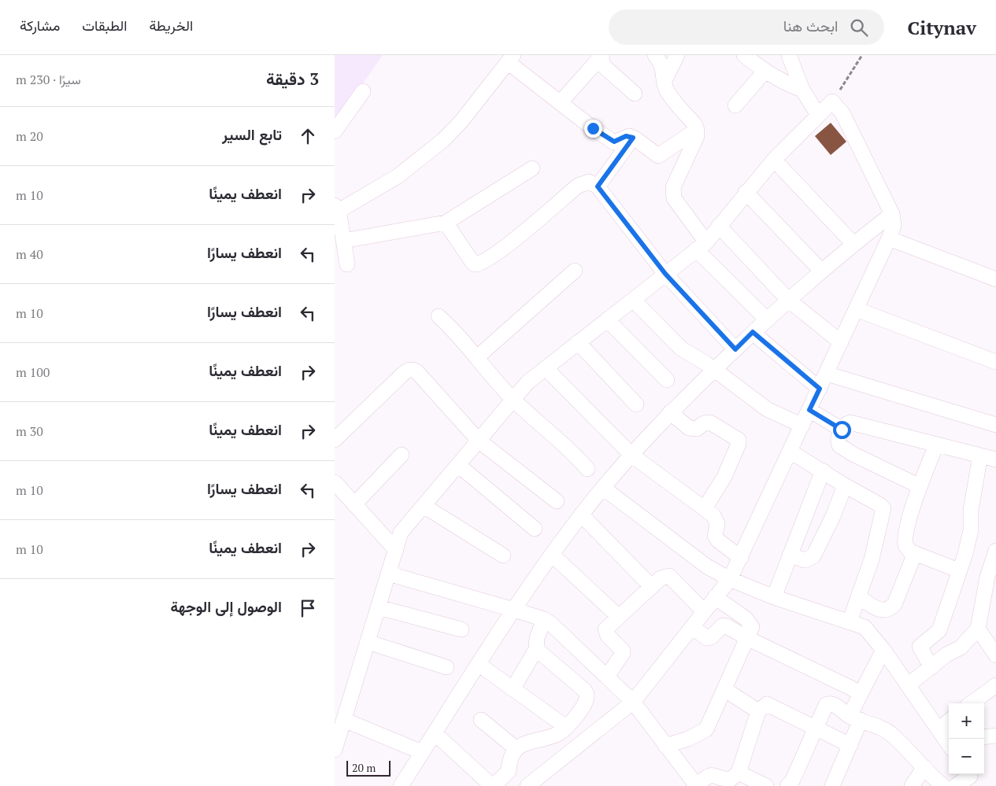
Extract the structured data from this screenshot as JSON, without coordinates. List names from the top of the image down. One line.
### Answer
{"scale_bar":"20 m","page":{"header":"Citynav","search":"ابحث هنا","nav":["الخريطة","الطبقات","مشاركة"],"heading":["3 دقيقة","سيرًا · 230 m"],"list":[["تابع السير","20 m"],["انعطف يمينًا","10 m"],["انعطف يسارًا","40 m"],["انعطف يسارًا","10 m"],["انعطف يمينًا","100 m"],["انعطف يمينًا","30 m"],["انعطف يسارًا","10 m"],["انعطف يمينًا","10 m"],"الوصول إلى الوجهة"],"map_buttons":["+","−"],"scale":"20 m"}}
